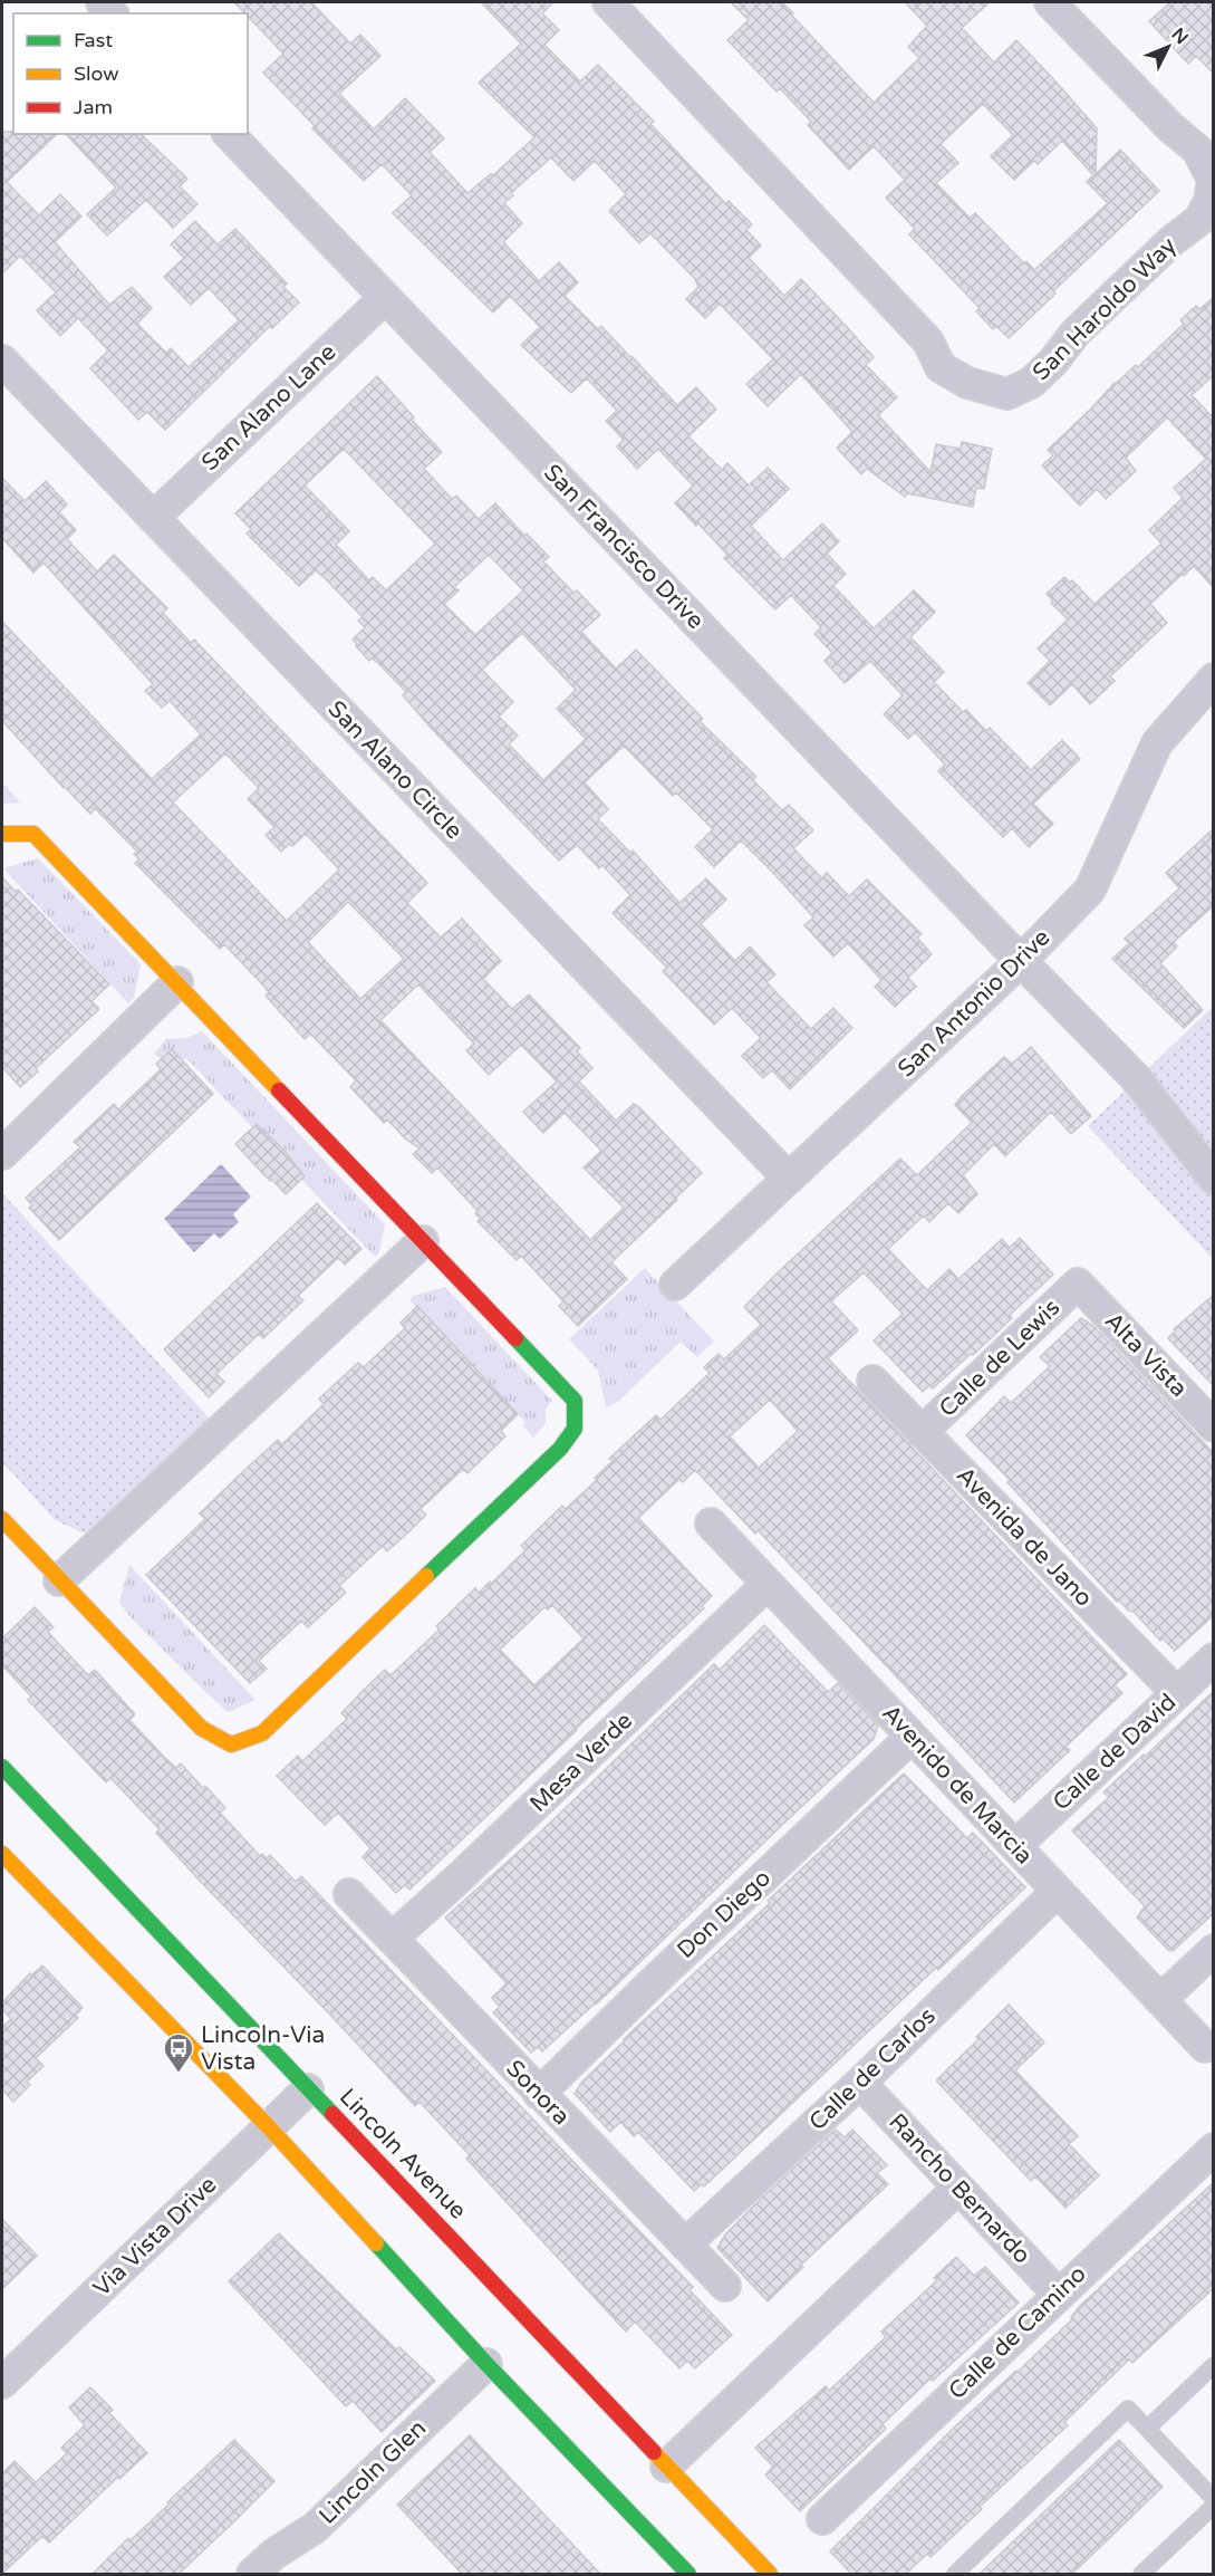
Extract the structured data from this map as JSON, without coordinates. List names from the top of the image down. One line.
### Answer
{"streets":{"main road":["Lincoln Avenue"],"street":["San Haroldo Way","San Alano Lane","San Francisco Drive","San Alano Circle","San Antonio Drive","Alta Vista","Calle de Lewis","Avenida de Jano","Calle de David","Mesa Verde","Avenido de Marcia","Don Diego","Calle de Carlos","Sonora","Rancho Bernardo","Via Vista Drive","Calle de Camino","Lincoln Glen"]},"crossings":[["San Alano Lane","San Francisco Drive"],["San Alano Lane","San Alano Circle"],["San Francisco Drive","San Antonio Drive"],["San Alano Circle","San Antonio Drive"],["Alta Vista","Calle de Lewis"],["Calle de Lewis","Avenida de Jano"],["Avenida de Jano","Calle de David"],["Calle de David","Avenido de Marcia"],["Mesa Verde","Avenido de Marcia"],["Mesa Verde","Sonora"],["Avenido de Marcia","Don Diego"],["Avenido de Marcia","Calle de Carlos"],["Don Diego","Sonora"],["Calle de Carlos","Sonora"],["Calle de Carlos","Rancho Bernardo"],["Lincoln Avenue","Via Vista Drive"],["Rancho Bernardo","Calle de Camino"]],"places":{"bus stop":["Lincoln-Via Vista"]},"legend":["Fast","Slow","Jam"],"north":"top right"}
